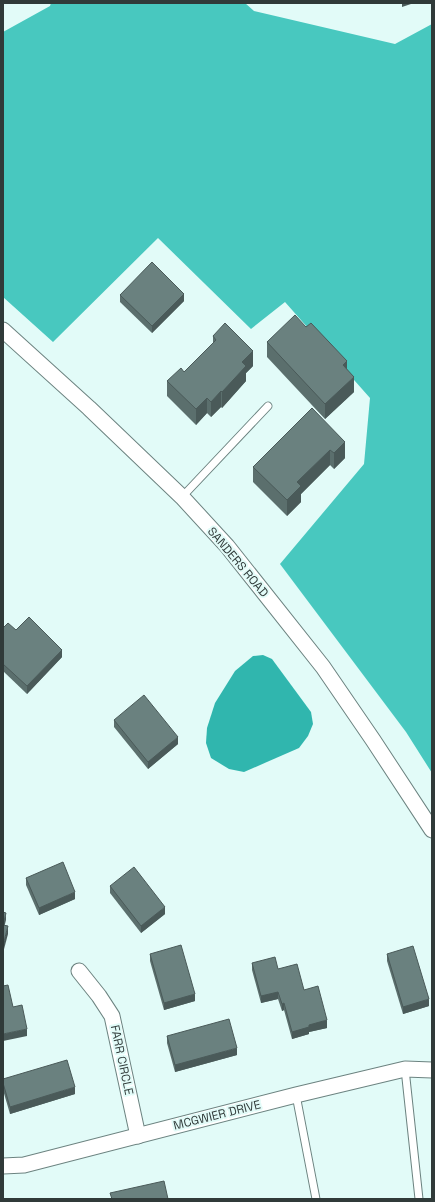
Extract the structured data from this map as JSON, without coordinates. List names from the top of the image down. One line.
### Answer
{"streets":{"street":["SANDERS ROAD","FARR CIRCLE","MCGWIER DRIVE"]},"crossings":[["FARR CIRCLE","MCGWIER DRIVE"]]}
